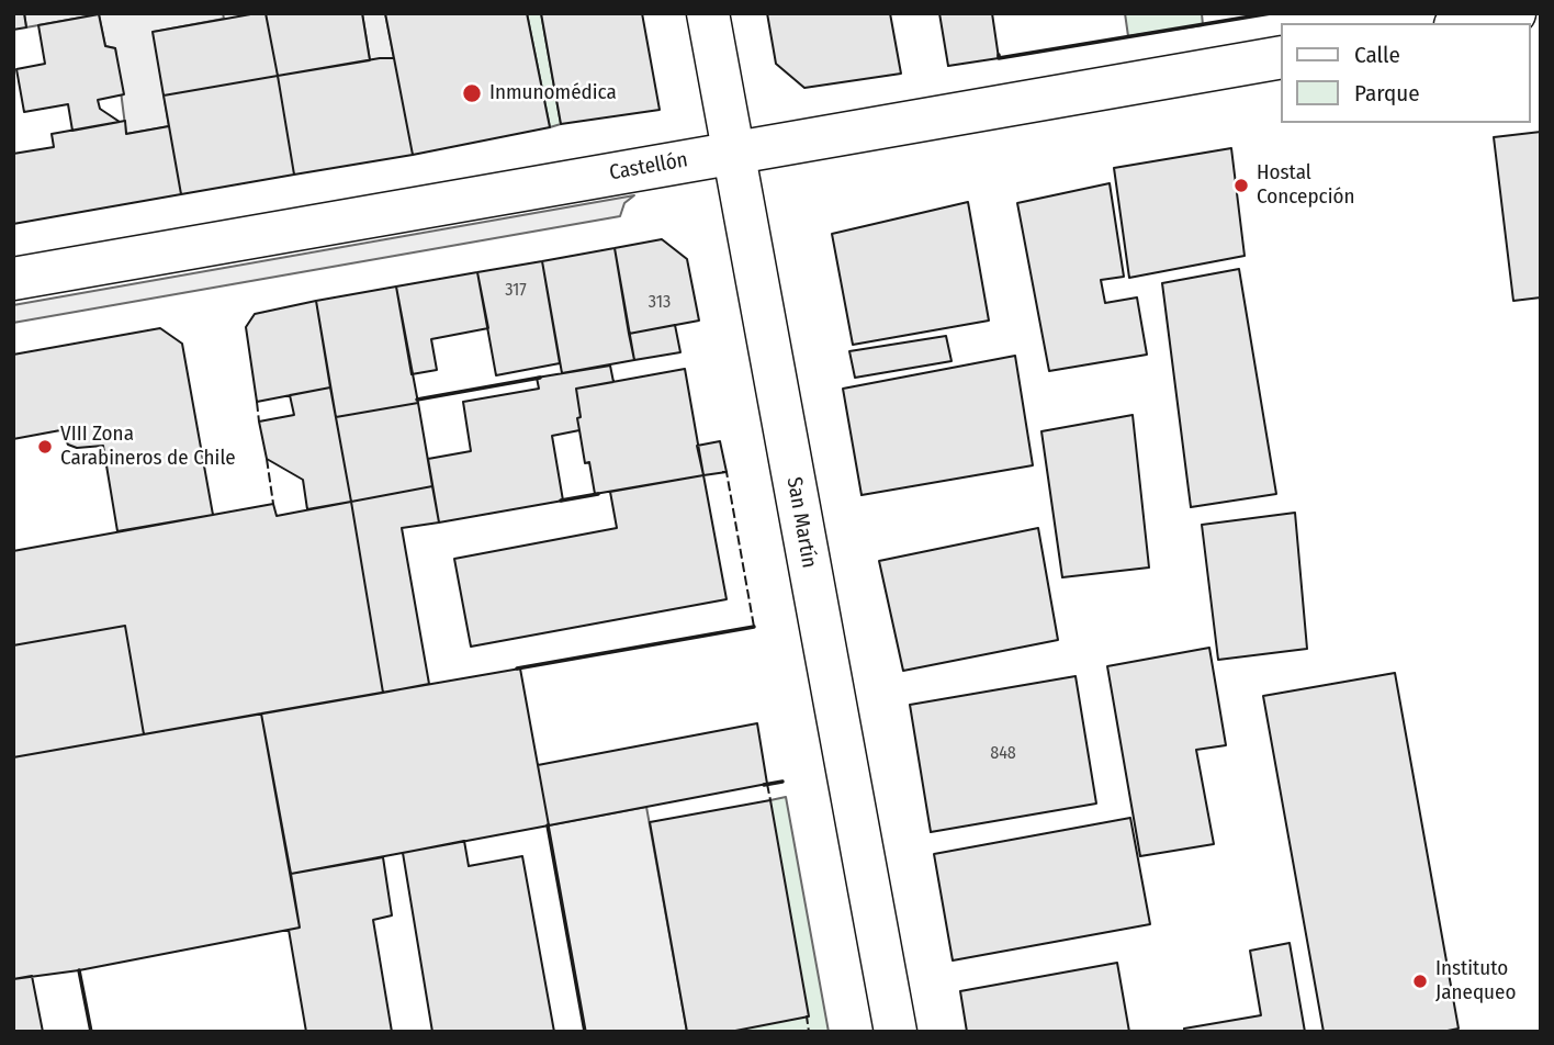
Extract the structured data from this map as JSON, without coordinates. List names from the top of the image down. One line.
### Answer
{"streets":{"street":["Castellón","San Martín"]},"crossings":[["Castellón","San Martín"]],"places":["Inmunomédica","Hostal Concepción","VIII Zona Carabineros de Chile","Instituto Janequeo"],"house_numbers":["317","313","848"],"legend":["Calle","Parque"]}
